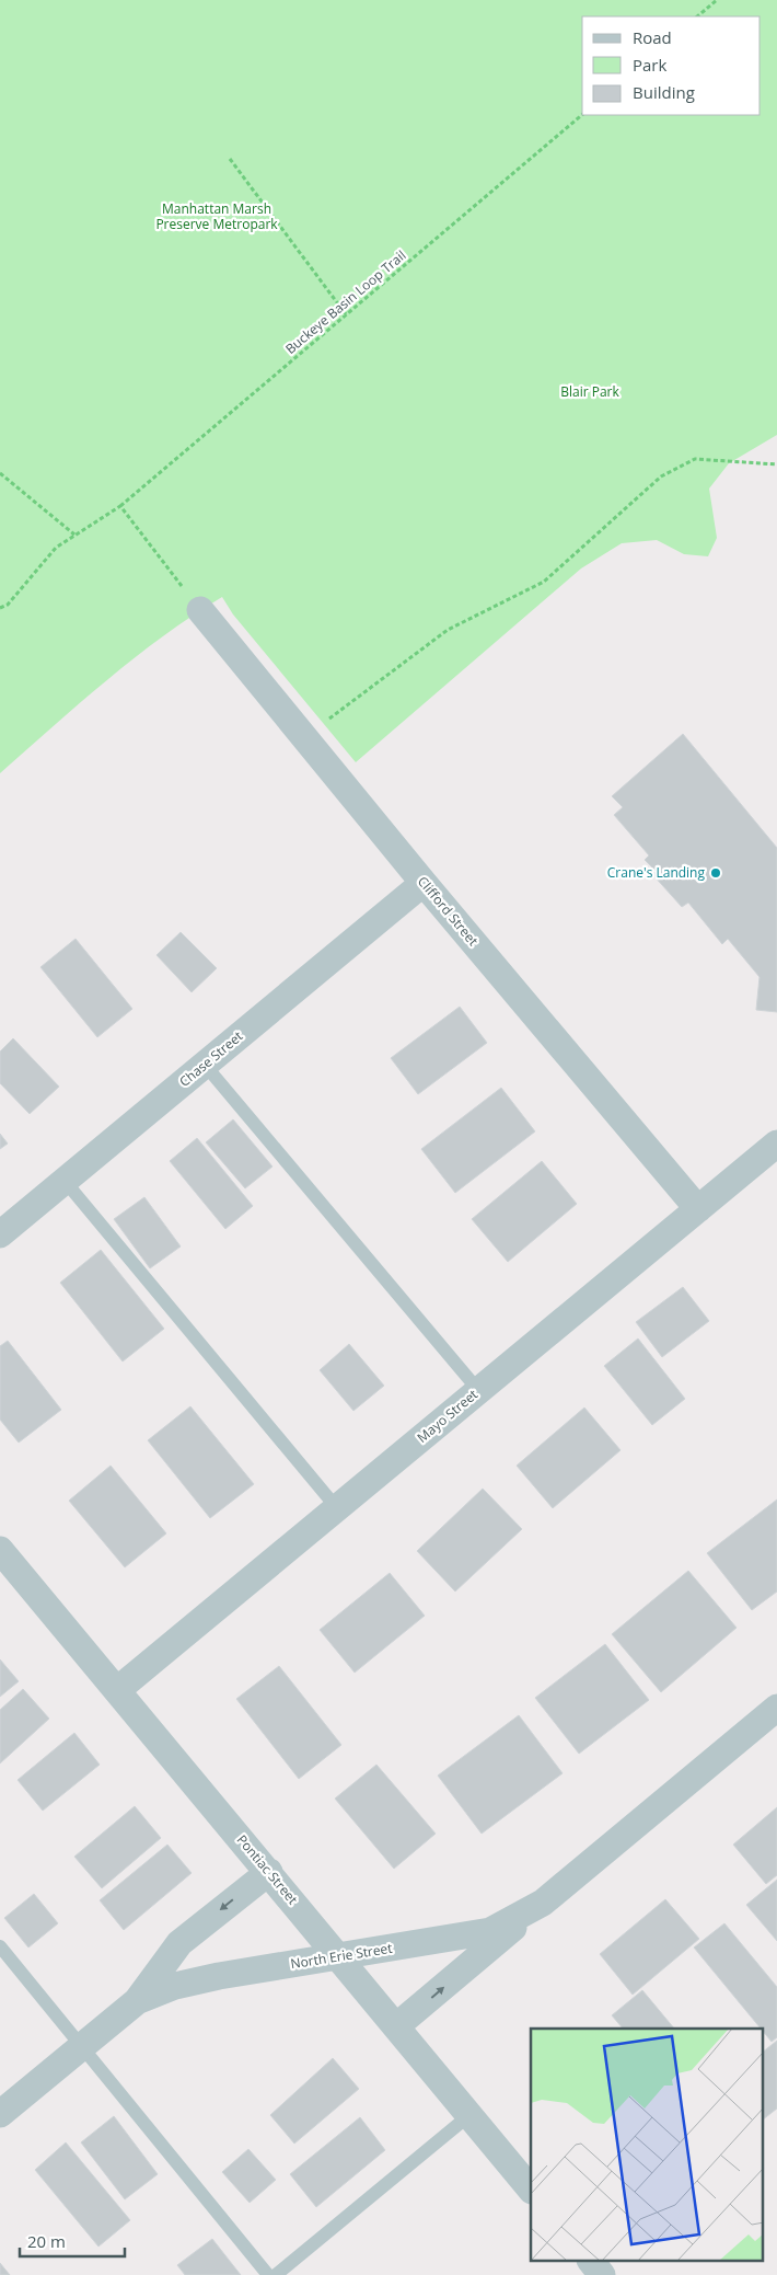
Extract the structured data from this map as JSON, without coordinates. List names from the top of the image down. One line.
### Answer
{"streets":{"street":["Clifford Street","Chase Street","Mayo Street","Pontiac Street","North Erie Street"],"path":["Buckeye Basin Loop Trail"]},"crossings":[["Clifford Street","Chase Street"],["Clifford Street","Mayo Street"],["Mayo Street","Pontiac Street"],["Pontiac Street","North Erie Street"]],"parks":["Manhattan Marsh Preserve Metropark","Blair Park"],"places":["Crane's Landing"],"legend":["Road","Park","Building"],"scale_bar":"20 m"}
